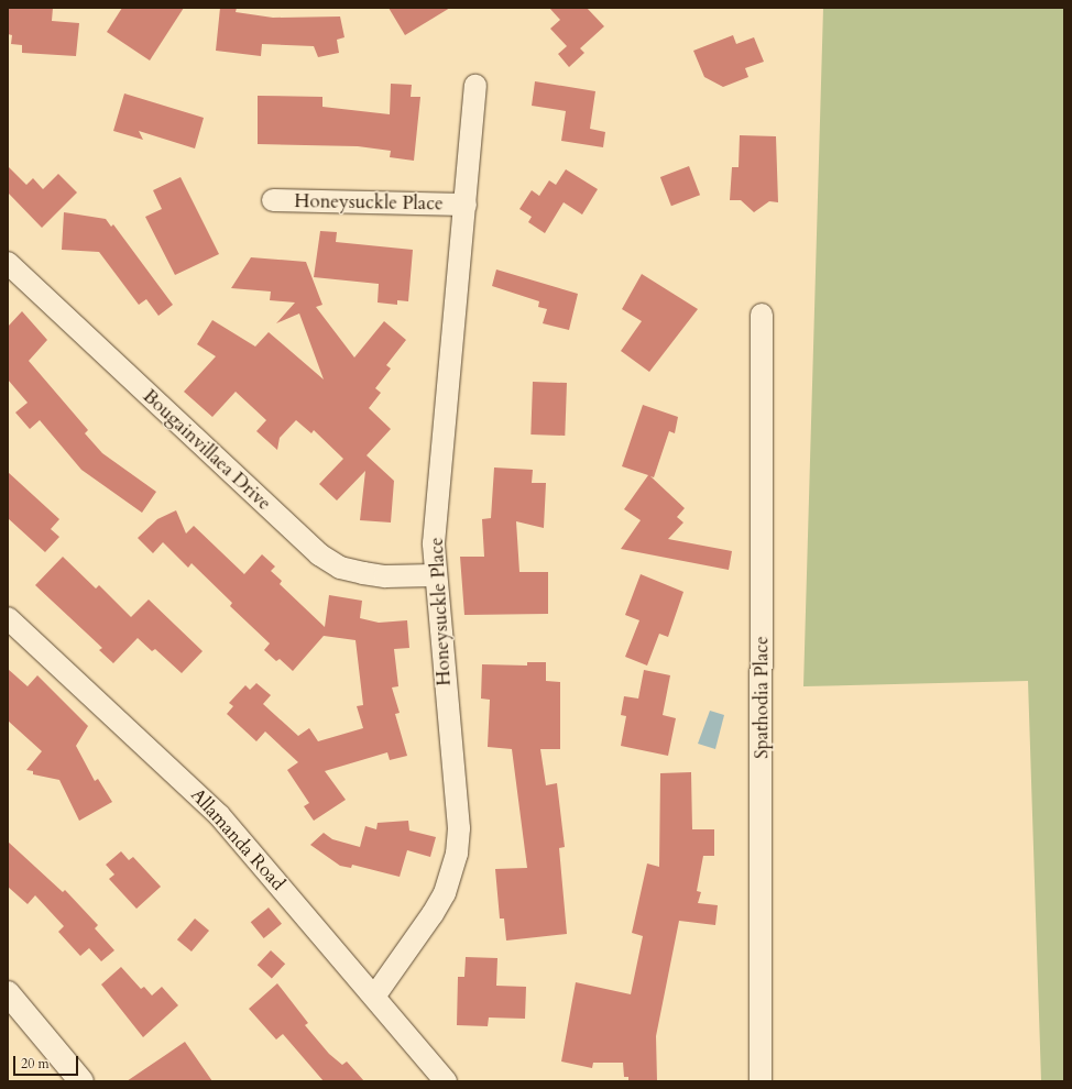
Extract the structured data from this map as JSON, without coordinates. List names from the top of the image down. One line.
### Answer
{"streets":{"street":["Honeysuckle Place","Bougainvillaea Drive","Spathodia Place","Allamanda Road"]},"crossings":[["Honeysuckle Place","Bougainvillaea Drive"],["Honeysuckle Place","Allamanda Road"]],"scale_bar":"20 m"}
